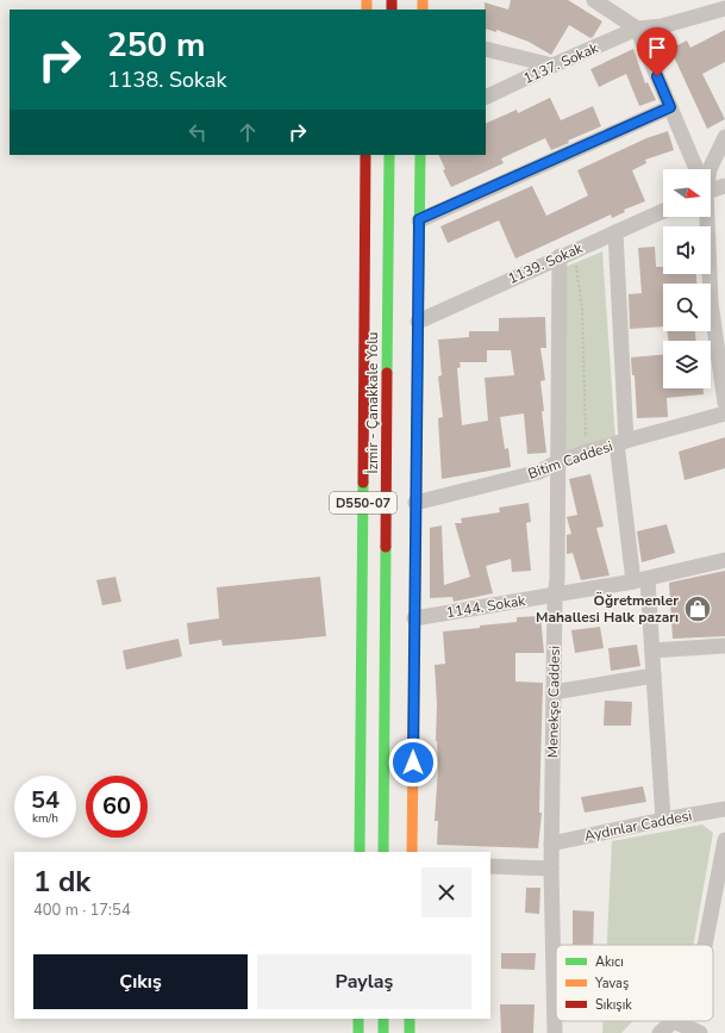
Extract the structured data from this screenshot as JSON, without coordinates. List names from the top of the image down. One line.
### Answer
{"streets":{"main road":["İzmir - Çanakkale Yolu","D550-07"],"street":["1137. Sokak","1139. Sokak","Bitim Caddesi","1144. Sokak","Menekşe Caddesi","Aydınlar Caddesi"]},"crossings":[["1139. Sokak","Menekşe Caddesi"],["Bitim Caddesi","Menekşe Caddesi"],["1144. Sokak","Menekşe Caddesi"],["Menekşe Caddesi","Aydınlar Caddesi"]],"places":{"shop":["Öğretmenler Mahallesi Halk pazarı"]},"legend":["Akıcı","Yavaş","Sıkışık"],"north":"right","page":{"turn":["250 m","1138. Sokak"],"speed":"54 km/h","limit":"60","heading":["1 dk","400 m · 17:54"],"buttons":["Çıkış","Paylaş"]}}
